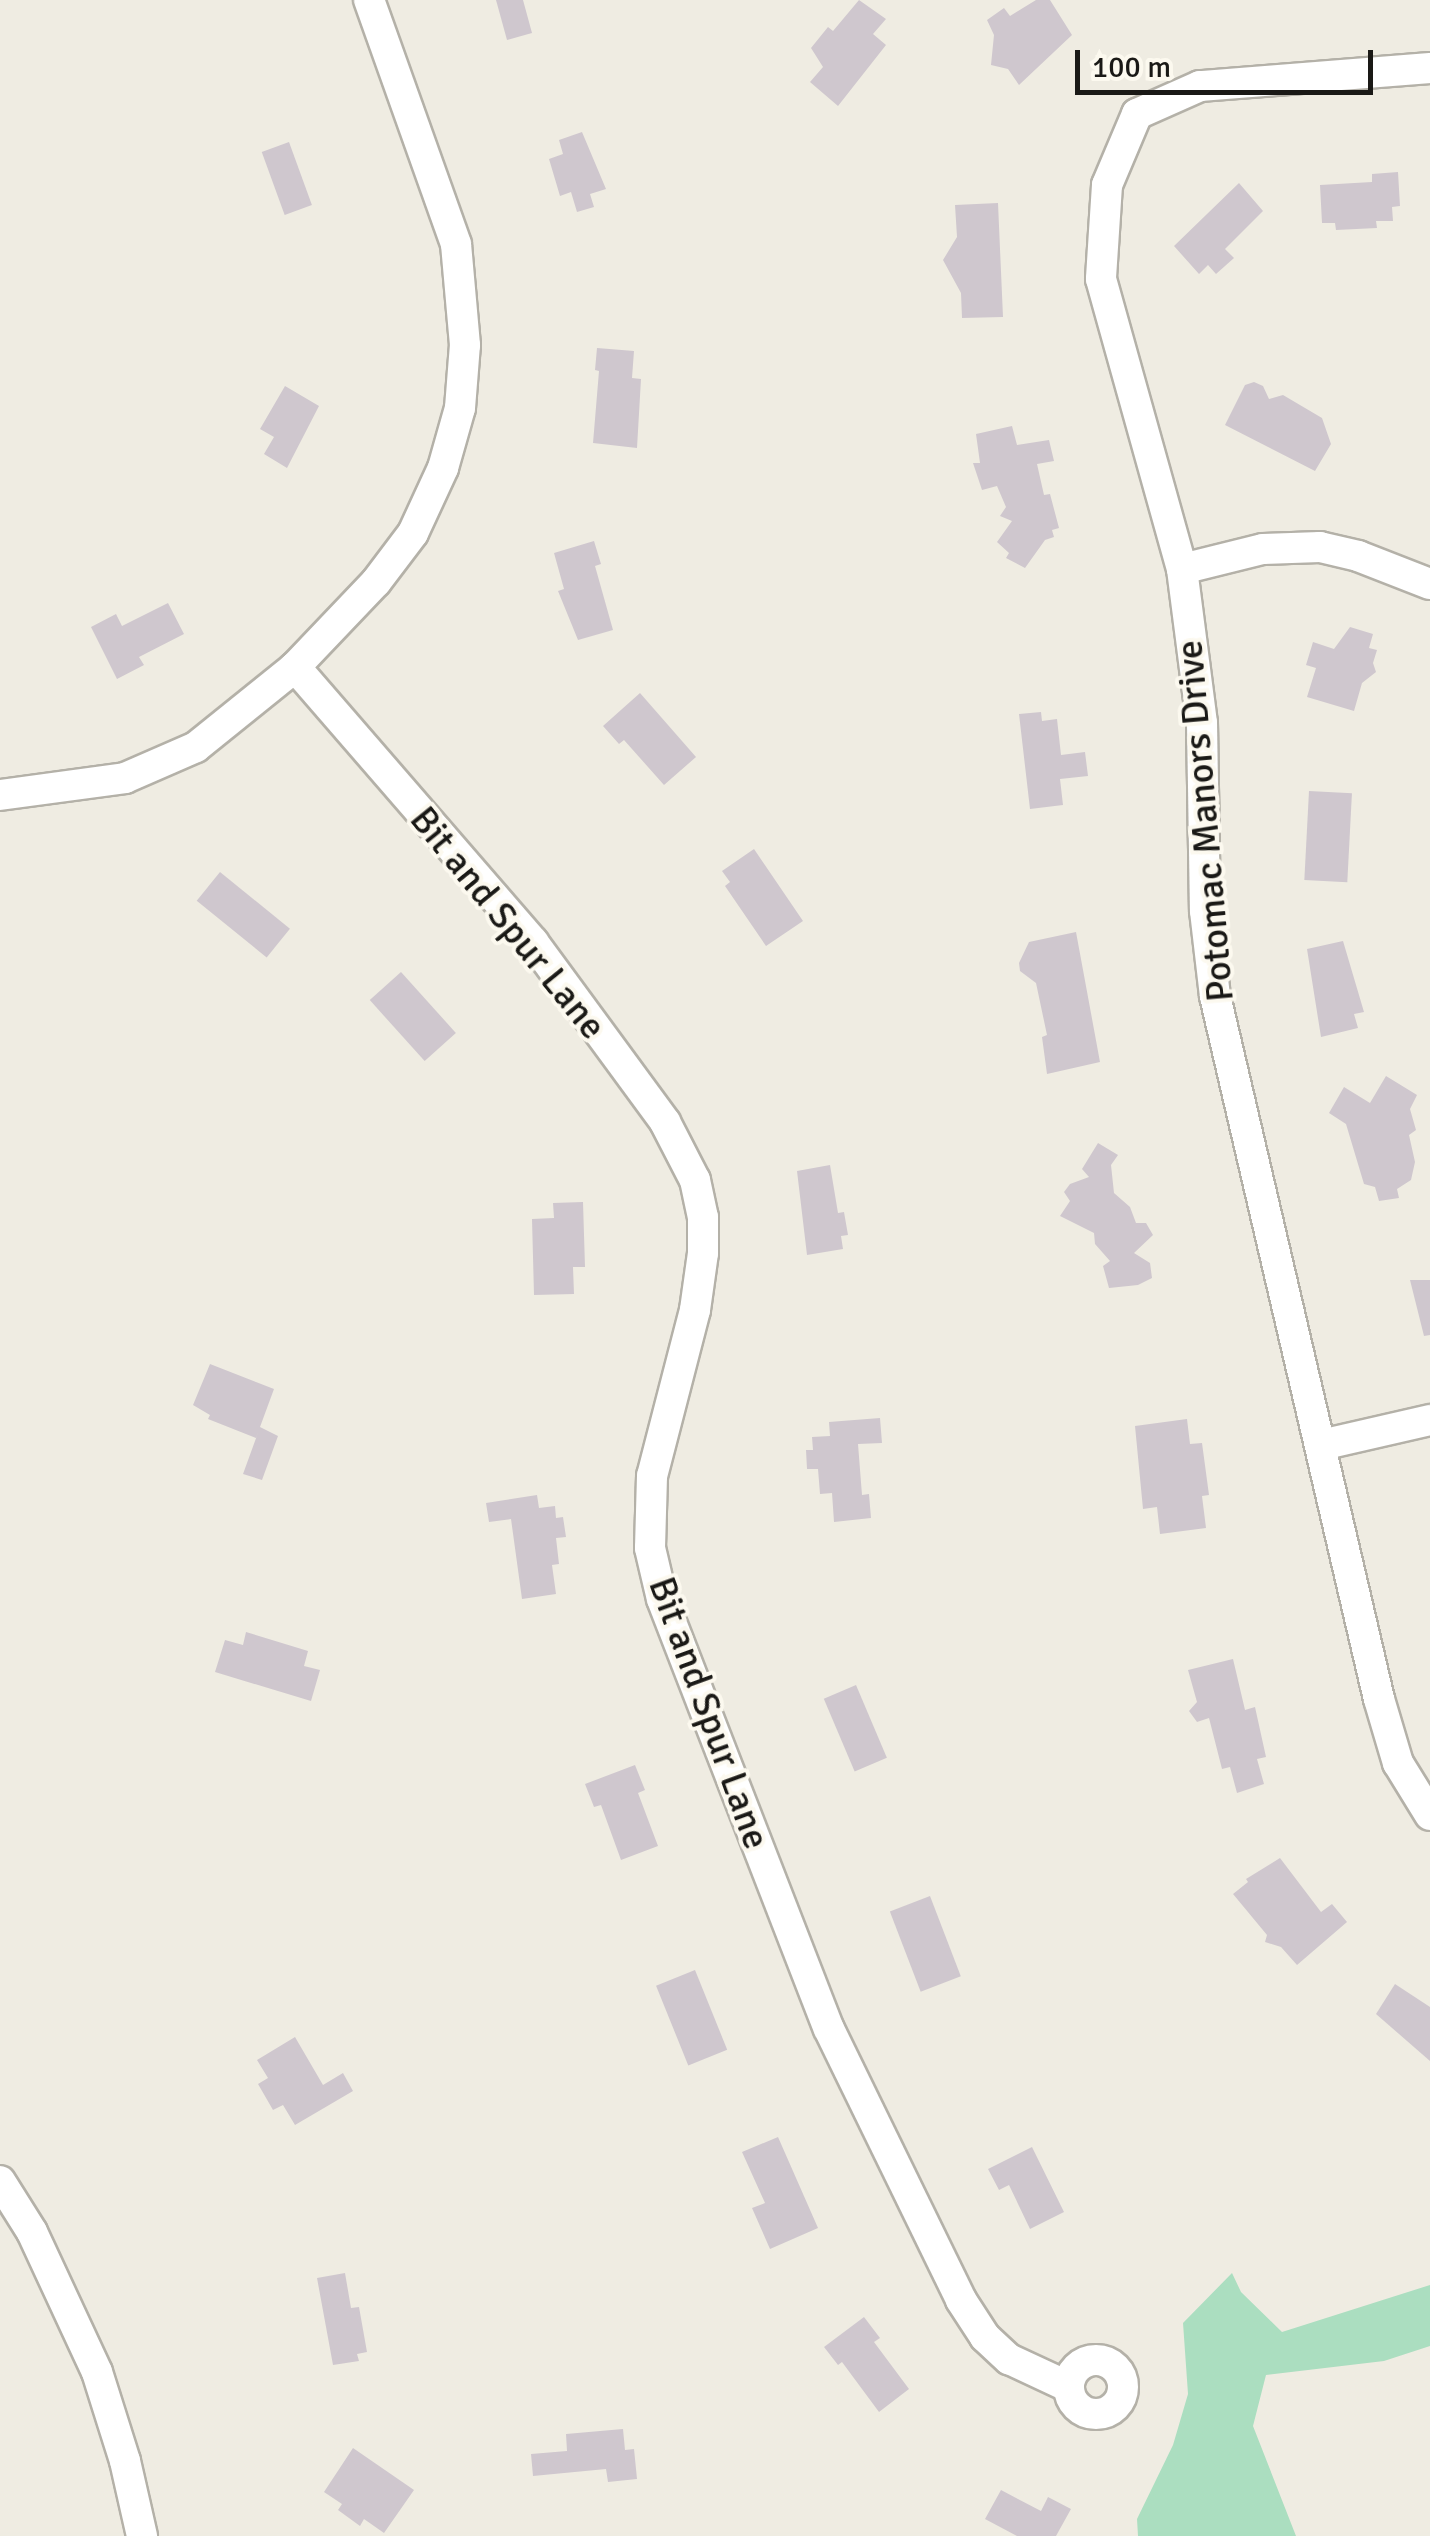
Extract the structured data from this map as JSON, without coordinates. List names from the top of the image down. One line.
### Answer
{"streets":{"street":["Potomac Manors Drive","Bit and Spur Lane"]},"scale_bar":"100 m"}
